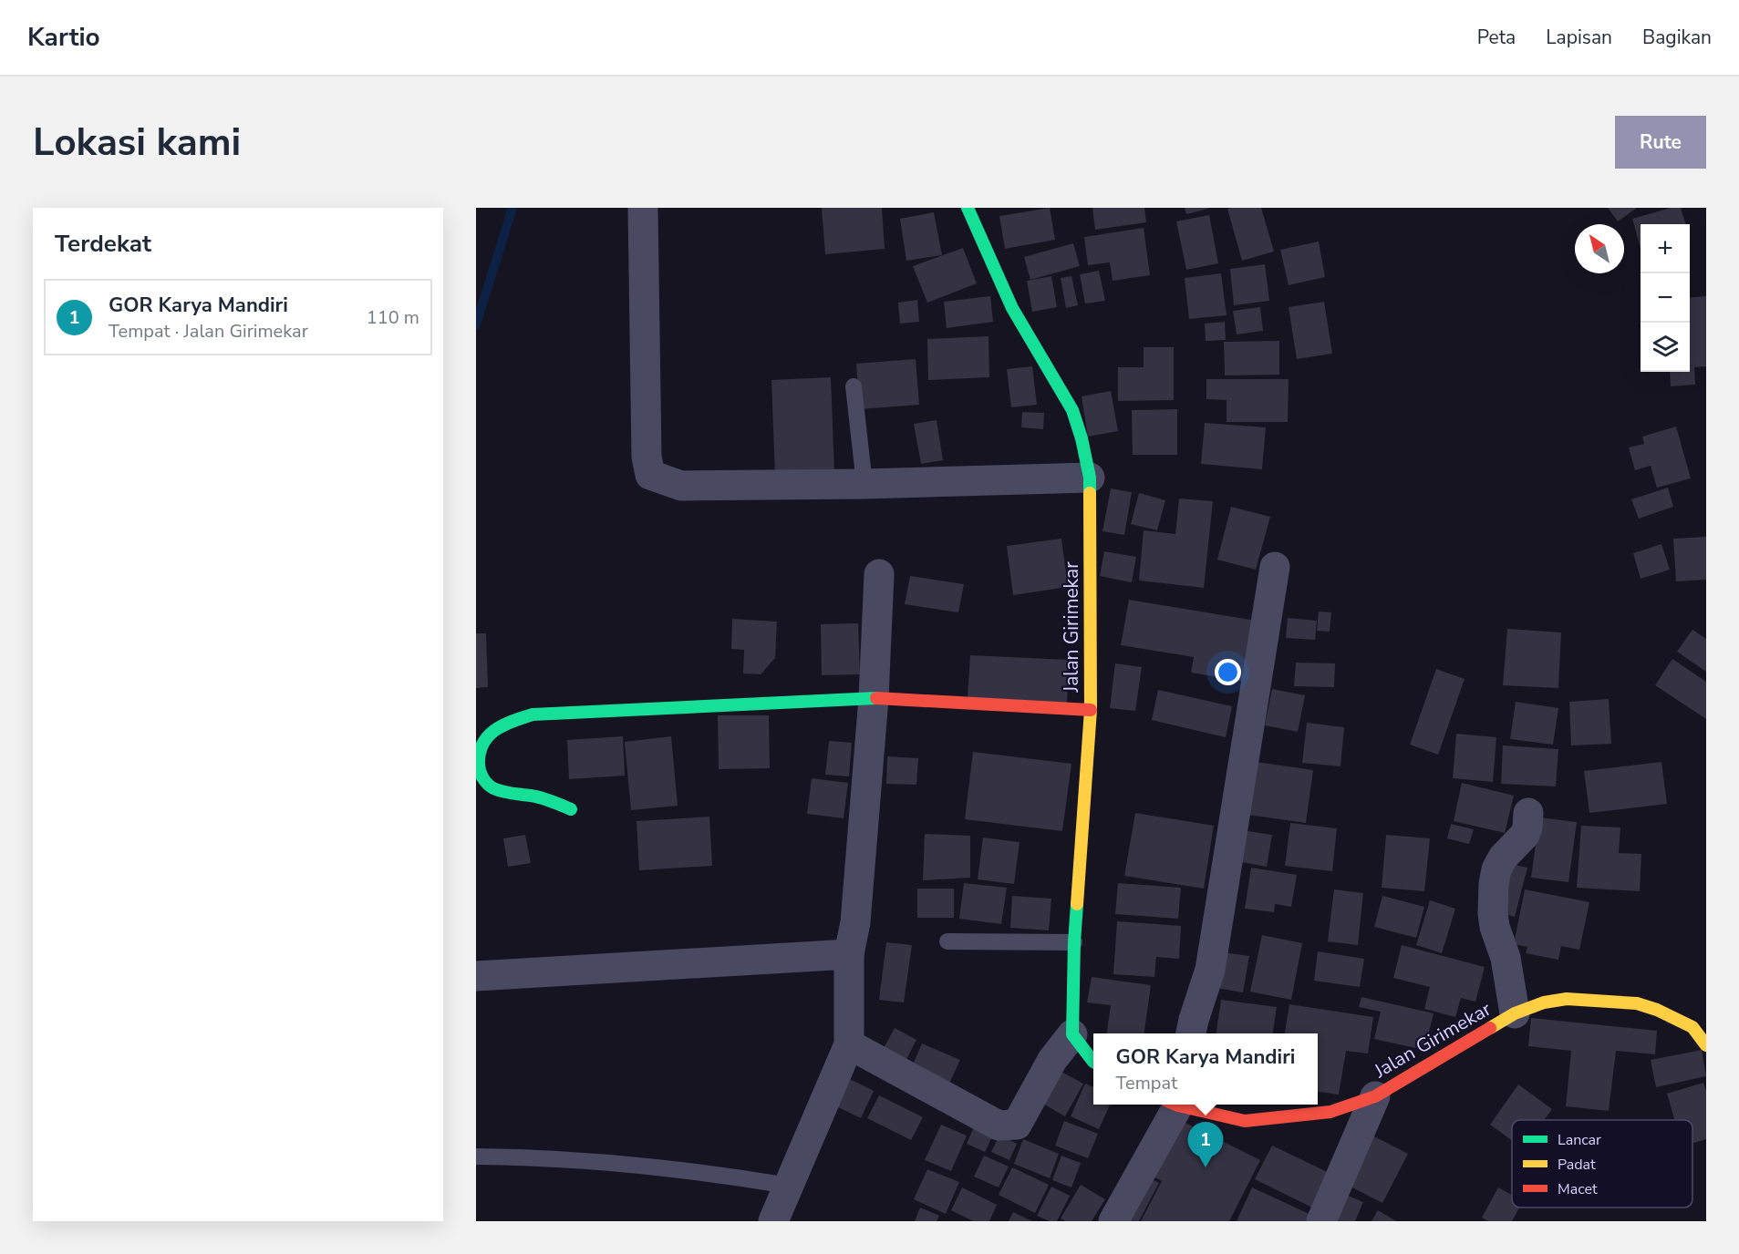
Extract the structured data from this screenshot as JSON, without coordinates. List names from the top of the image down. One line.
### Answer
{"streets":{"street":["Jalan Girimekar"]},"legend":["Lancar","Padat","Macet"],"north":"top left","page":{"header":"Kartio","nav":["Peta","Lapisan","Bagikan"],"buttons":"Rute","title":"Lokasi kami","heading":"Terdekat","map_buttons":["+","−"],"list":[{"mark":"1","name":"GOR Karya Mandiri","note":"Tempat · Jalan Girimekar","value":"110 m"}],"popup":["GOR Karya Mandiri","Tempat"],"pins":"1"}}
